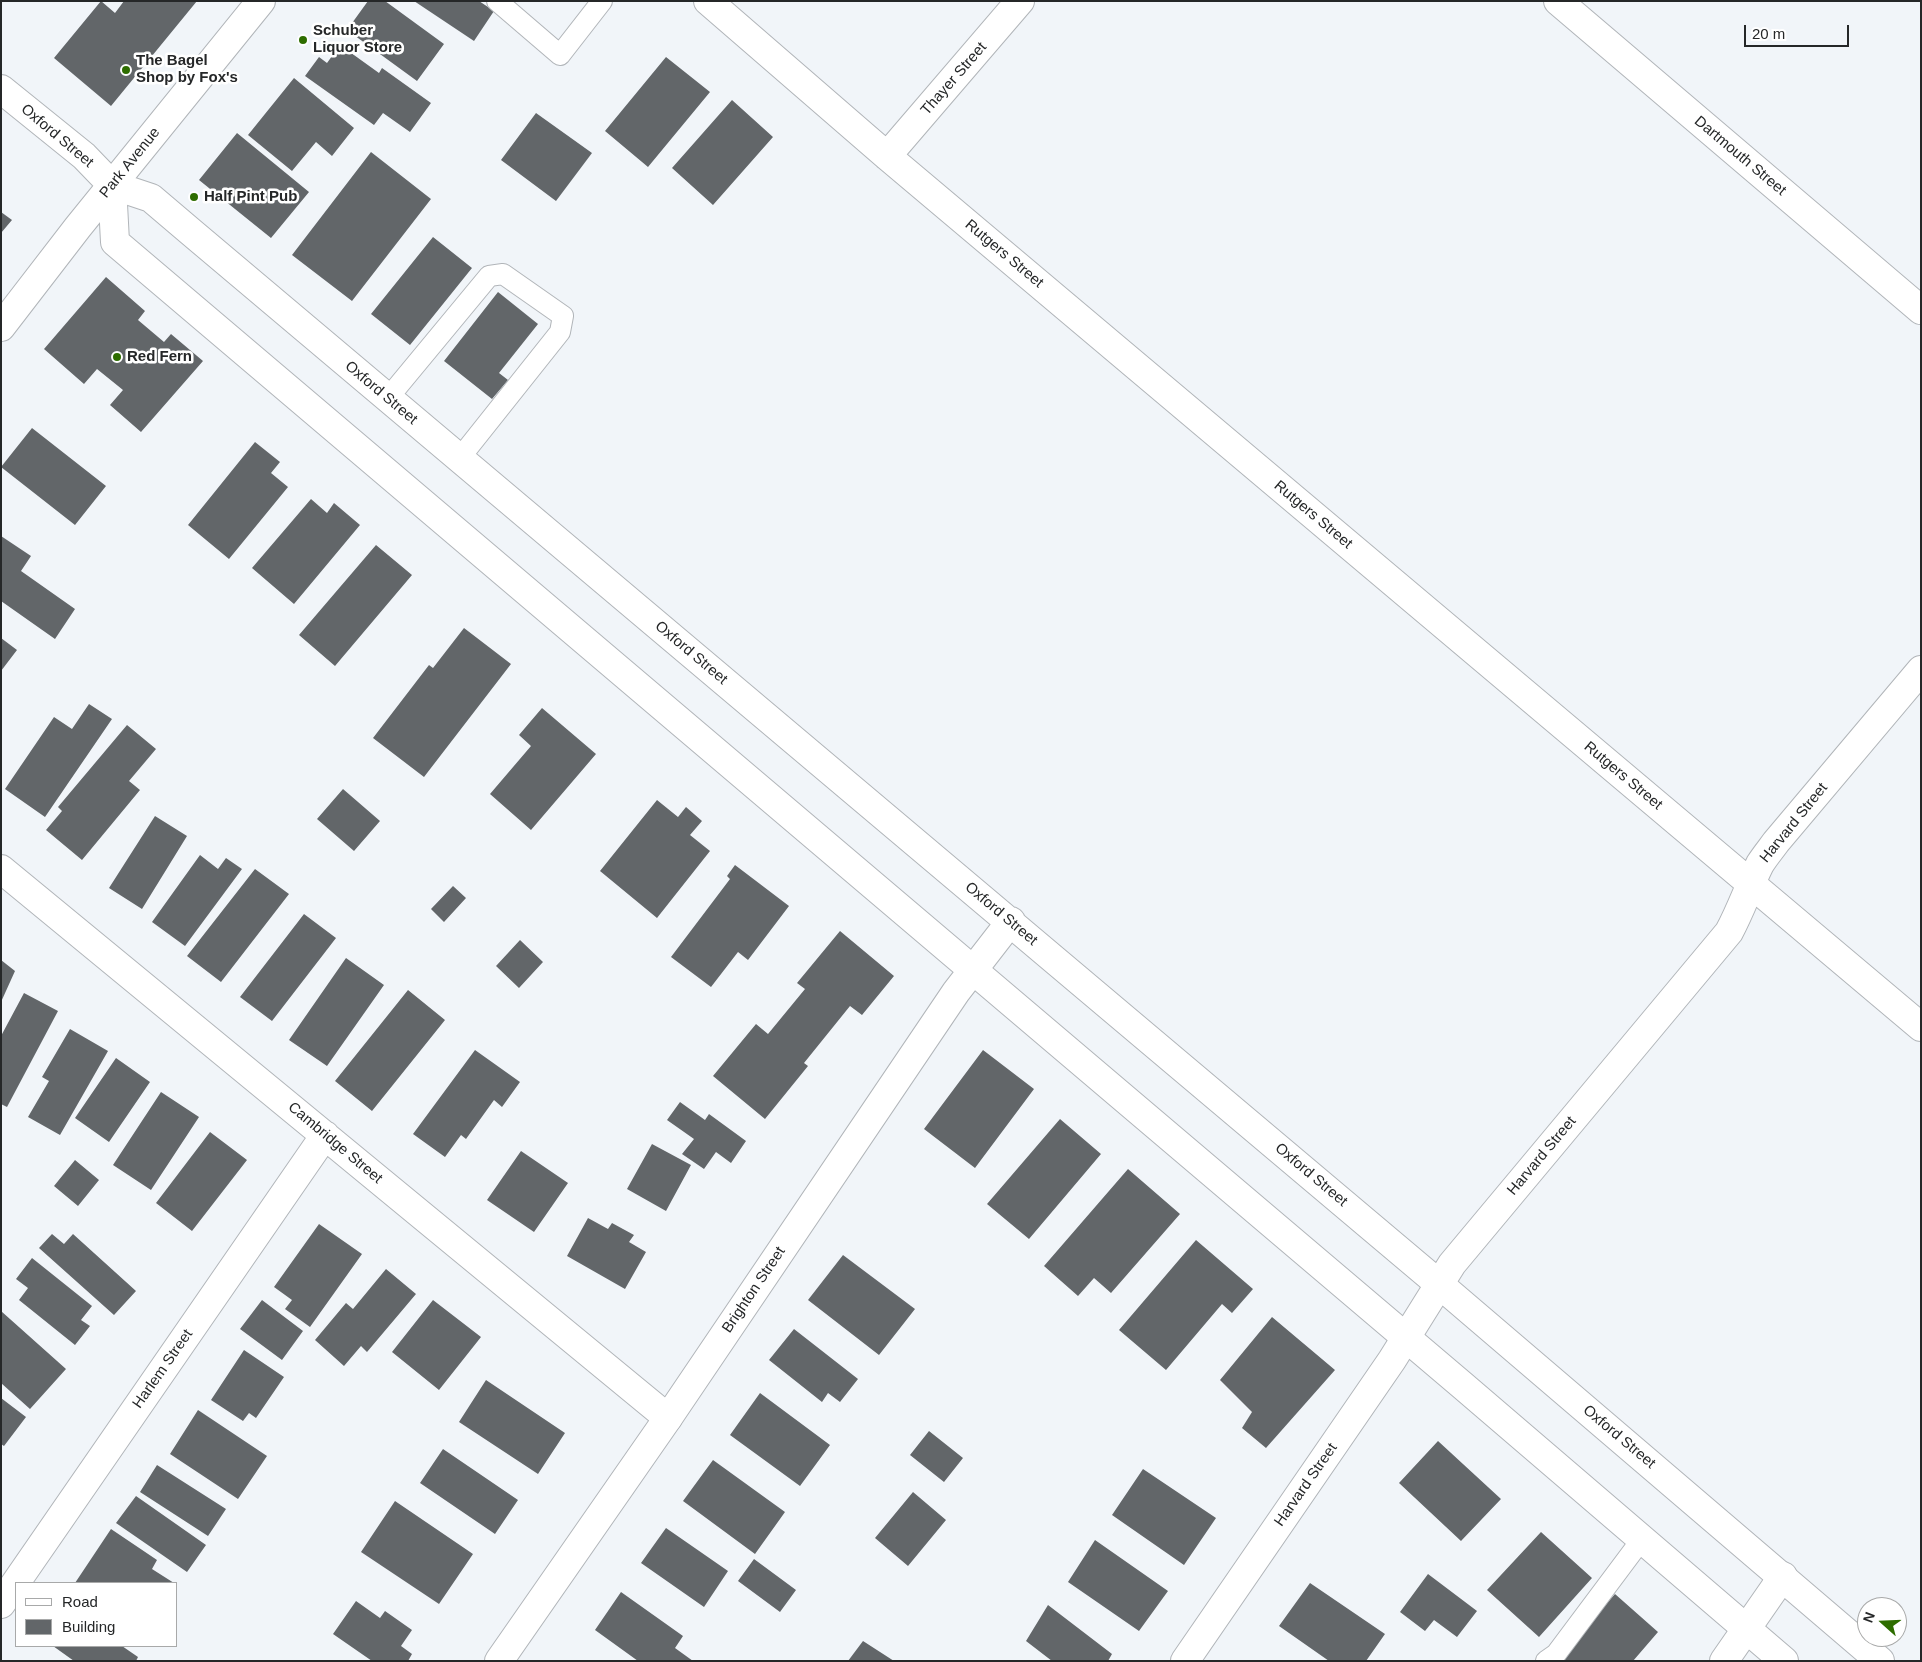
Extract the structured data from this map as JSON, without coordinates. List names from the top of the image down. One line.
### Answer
{"streets":{"street":["Thayer Street","Oxford Street","Dartmouth Street","Park Avenue","Rutgers Street","Harvard Street","Cambridge Street","Brighton Street","Harlem Street"]},"crossings":[["Thayer Street","Rutgers Street"],["Oxford Street","Park Avenue"],["Oxford Street","Harvard Street"],["Oxford Street","Brighton Street"],["Rutgers Street","Harvard Street"],["Cambridge Street","Brighton Street"],["Cambridge Street","Harlem Street"]],"places":["Schuber Liquor Store","The Bagel Shop by Fox's","Half Pint Pub","Red Fern"],"legend":["Road","Building"],"scale_bar":"20 m","north":"left"}
